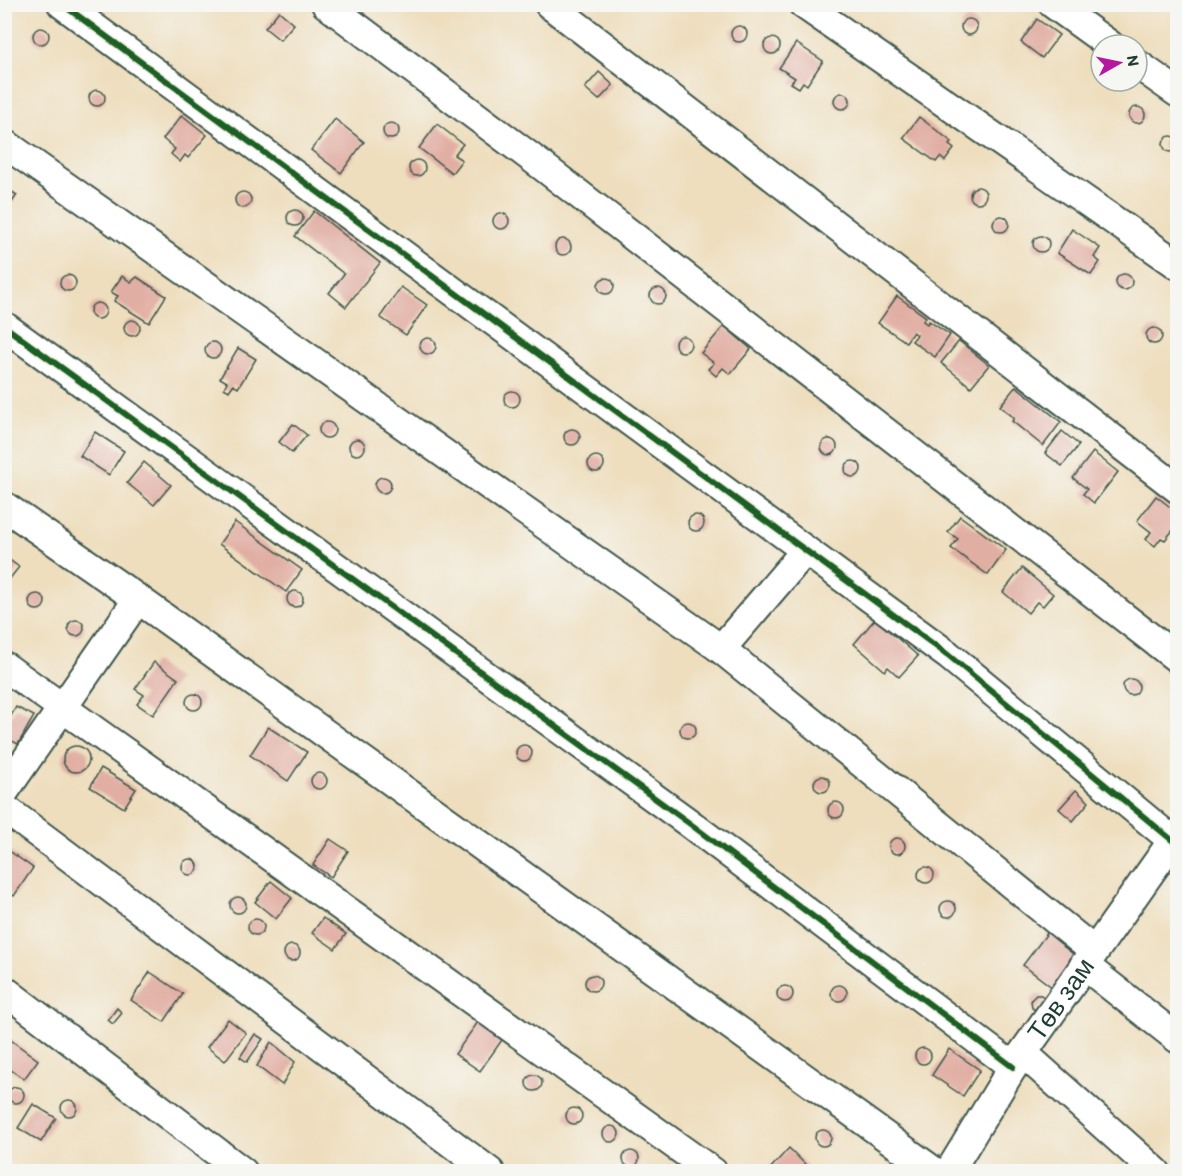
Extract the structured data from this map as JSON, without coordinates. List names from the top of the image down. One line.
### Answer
{"streets":{"street":["Төв зам"]},"north":"right"}
